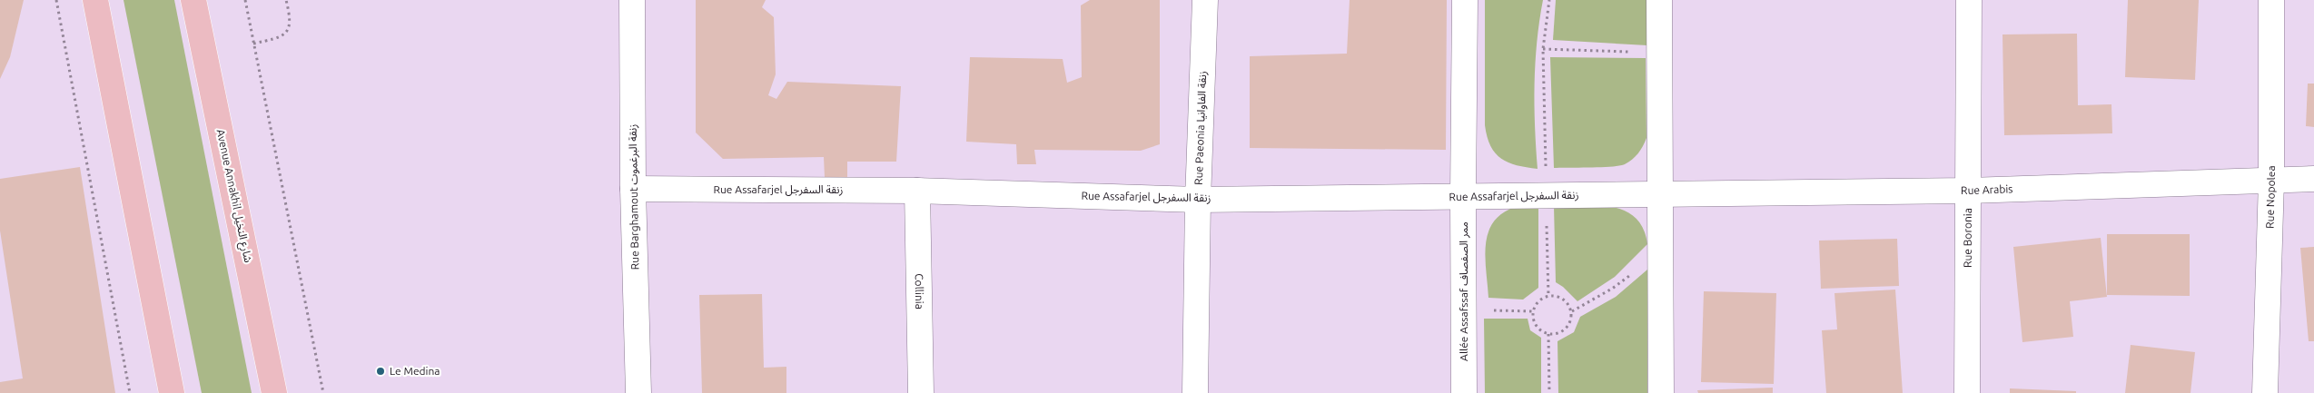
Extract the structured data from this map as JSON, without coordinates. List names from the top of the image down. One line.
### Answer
{"streets":{"main road":["Avenue Annakhil شارع النخيل"],"street":["Rue Paeonia زنقة الفاوانيا","Rue Assafarjel زنقة السفرجل","Rue Arabis","Rue Barghamout زنقة البرغموت","Rue Nopolea","Rue Boronia","Collinia","Allée Assafssaf ممر الصفصاف"]},"crossings":[["Rue Paeonia زنقة الفاوانيا","Rue Assafarjel زنقة السفرجل"],["Rue Assafarjel زنقة السفرجل","Rue Arabis"],["Rue Assafarjel زنقة السفرجل","Rue Barghamout زنقة البرغموت"],["Rue Assafarjel زنقة السفرجل","Collinia"],["Rue Assafarjel زنقة السفرجل","Allée Assafssaf ممر الصفصاف"],["Rue Arabis","Rue Nopolea"],["Rue Arabis","Rue Boronia"]],"places":["Le Medina"]}
